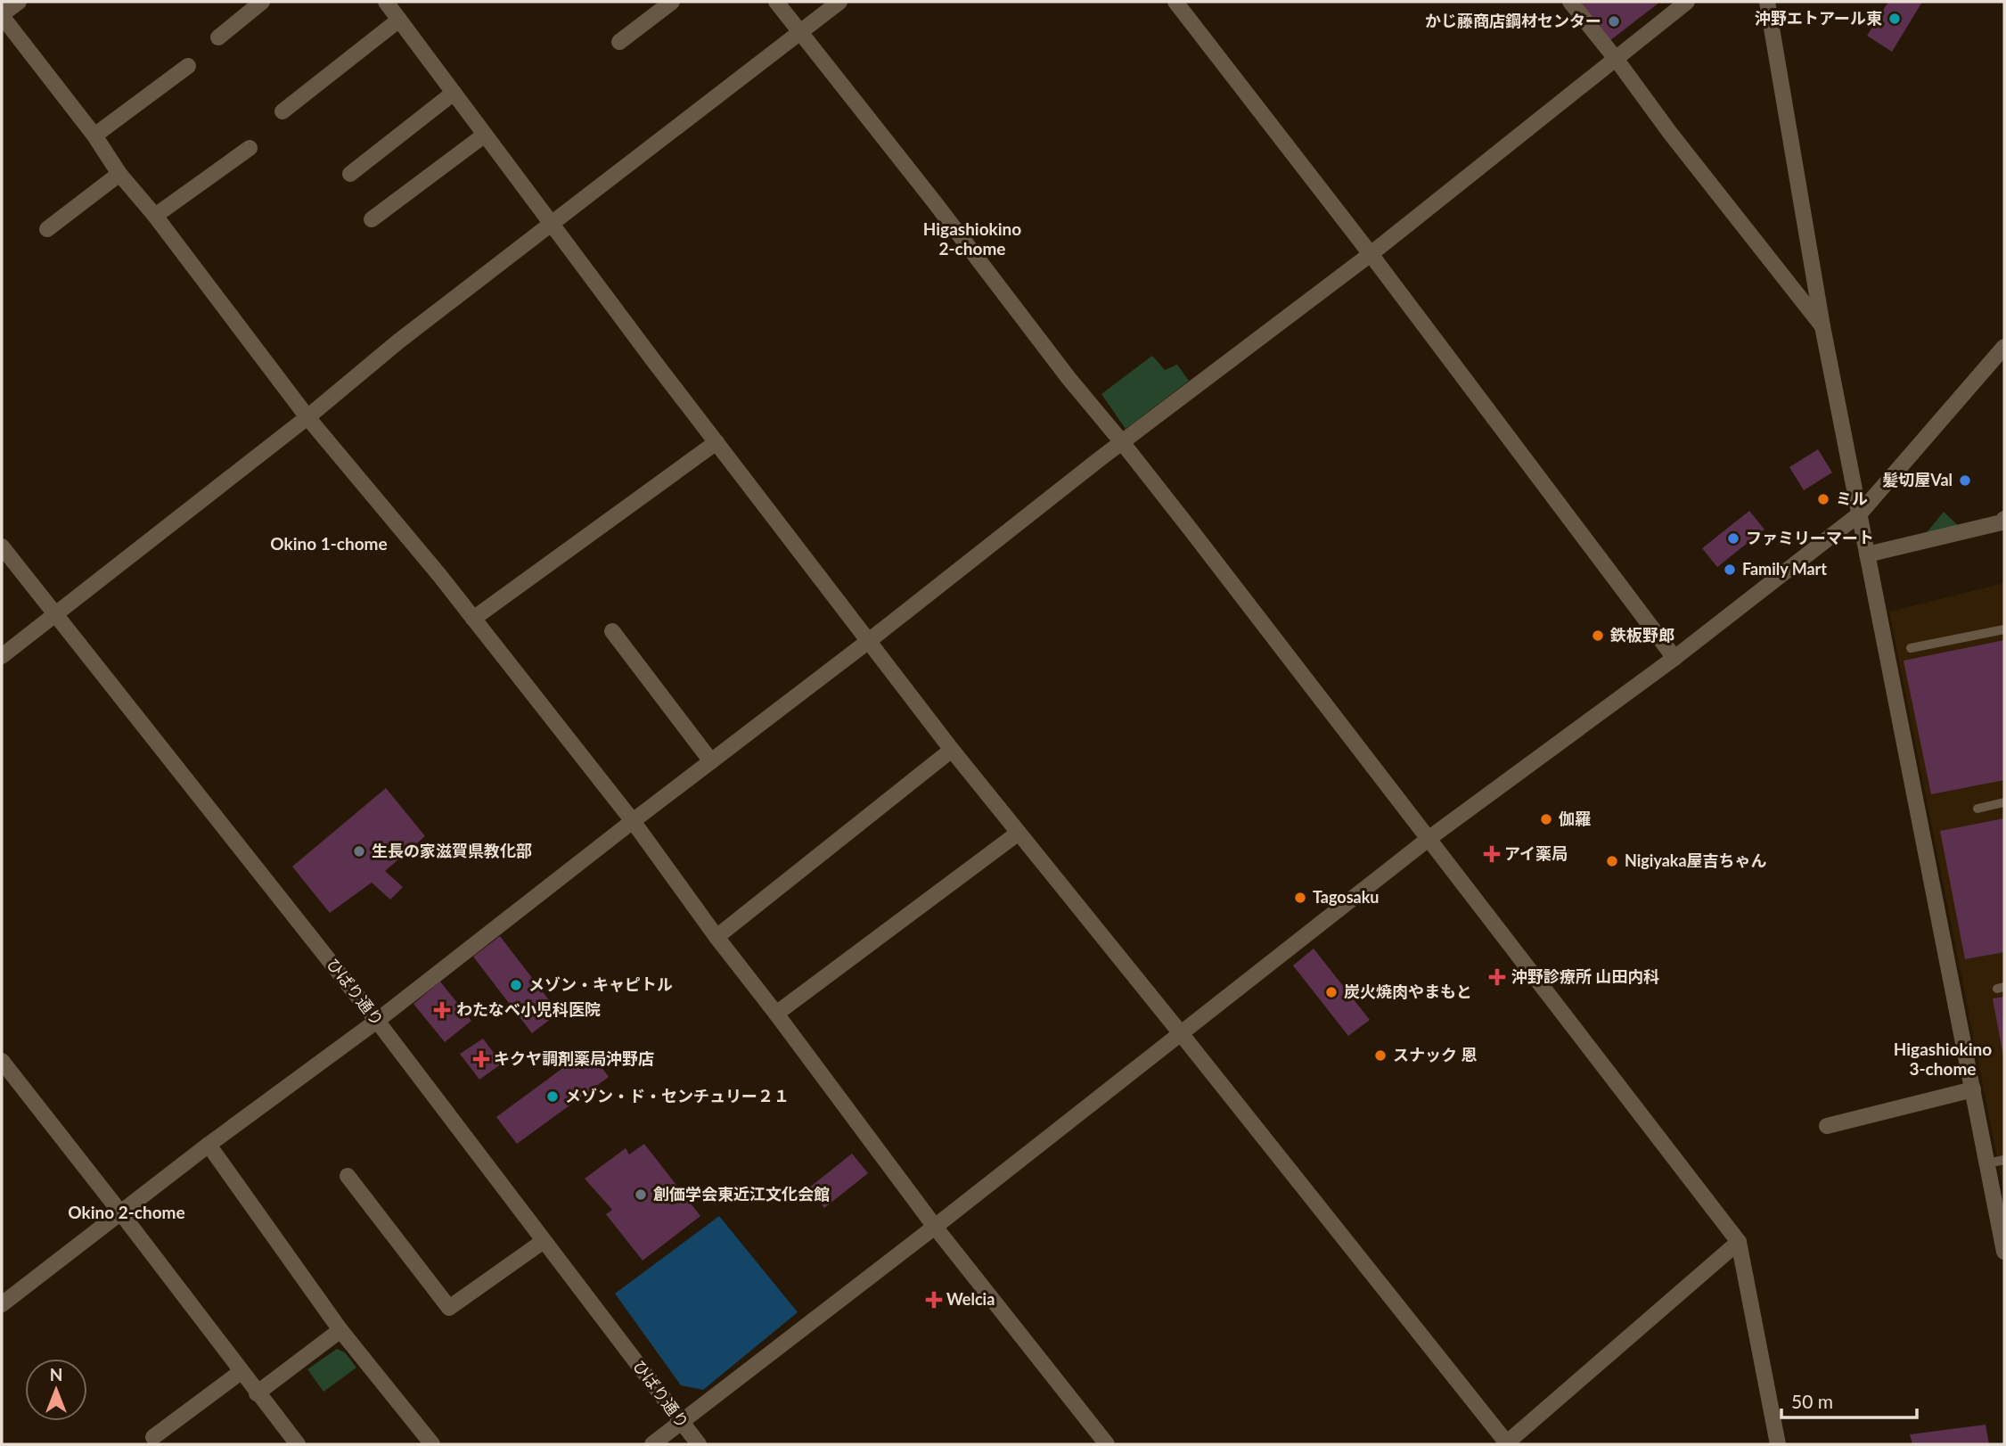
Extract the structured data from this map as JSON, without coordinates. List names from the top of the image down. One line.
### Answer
{"streets":{"street":["ひばり通り"]},"districts":["Higashiokino 2-chome","Okino 1-chome","Higashiokino 3-chome","Okino 2-chome"],"places":{"other":["沖野エトアール東","かじ藤商店鋼材センター","髪切屋Val","ミル","ファミリーマート","Family Mart","鉄板野郎","伽羅","生長の家滋賀県教化部","Nigiyaka屋吉ちゃん","Tagosaku","メゾン・キャピトル","炭火焼肉やまもと","スナック 恩","メゾン・ド・センチュリー２１","創価学会東近江文化会館"],"health":["アイ薬局","沖野診療所 山田内科","わたなべ小児科医院","キクヤ調剤薬局沖野店","Welcia"]},"scale_bar":"50 m","north":"top"}
